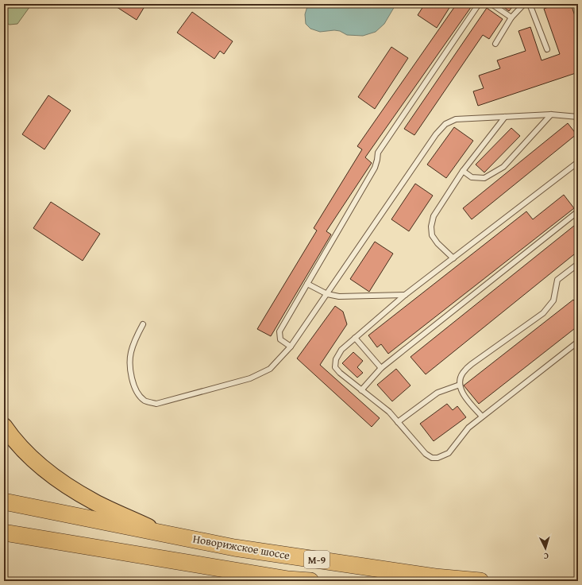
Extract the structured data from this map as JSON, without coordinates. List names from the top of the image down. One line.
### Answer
{"streets":{"highway":["Новорижское шоссе","М-9"]},"north":"bottom"}
